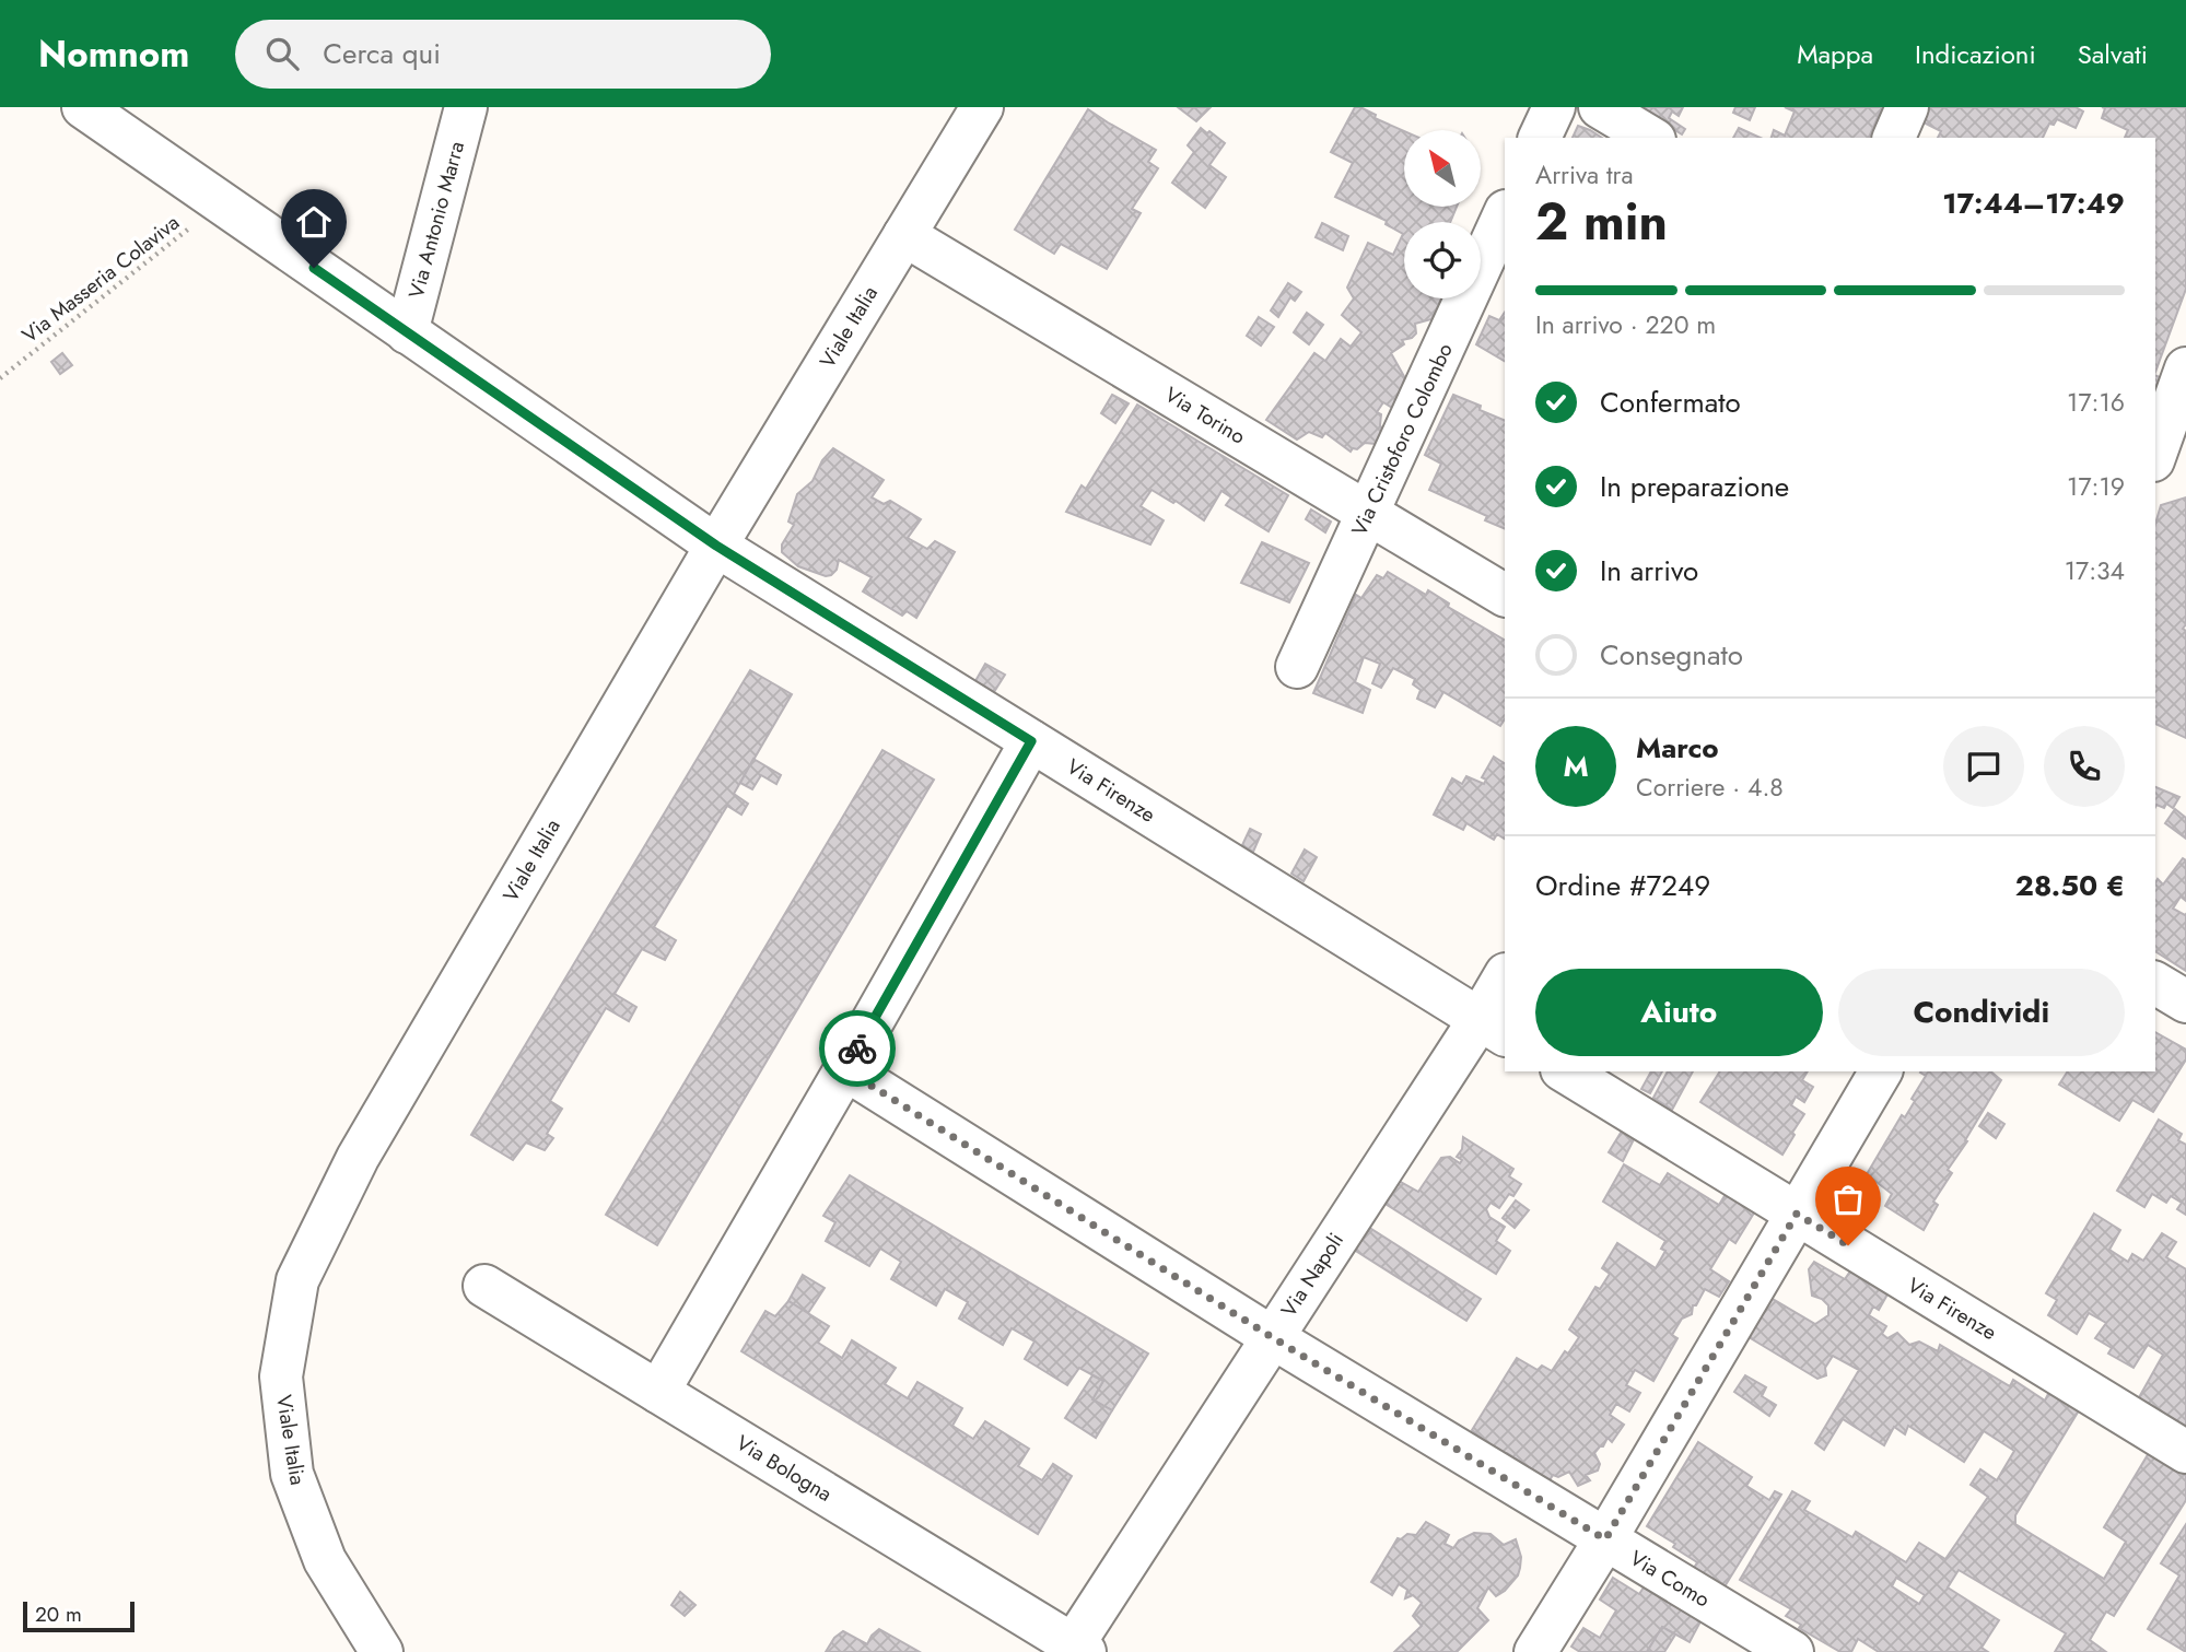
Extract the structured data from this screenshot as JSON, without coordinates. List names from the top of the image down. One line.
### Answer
{"streets":{"street":["Via Antonio Marra","Viale Italia","Via Torino","Via Cristoforo Colombo","Via Firenze","Via Napoli","Via Bologna","Via Como"],"path":["Via Masseria Colaviva"]},"crossings":[["Via Antonio Marra","Via Firenze"],["Via Masseria Colaviva","Via Firenze"],["Viale Italia","Via Torino"],["Viale Italia","Via Firenze"],["Via Torino","Via Cristoforo Colombo"],["Via Firenze","Via Napoli"],["Via Napoli","Via Bologna"],["Via Napoli","Via Como"]],"scale_bar":"20 m","north":"top left","page":{"header":"Nomnom","search":"Cerca qui","nav":["Mappa","Indicazioni","Salvati"],"heading":["2 min","Arriva tra","17:44–17:49"],"panel":["Marco","Corriere · 4.8","Ordine #7249","28.50 €"],"bar":"In arrivo · 220 m","list":[["Confermato","17:16"],["In preparazione","17:19"],["In arrivo","17:34"],"Consegnato"],"round":"M","buttons":["Aiuto","Condividi"],"scale":"20 m"}}
